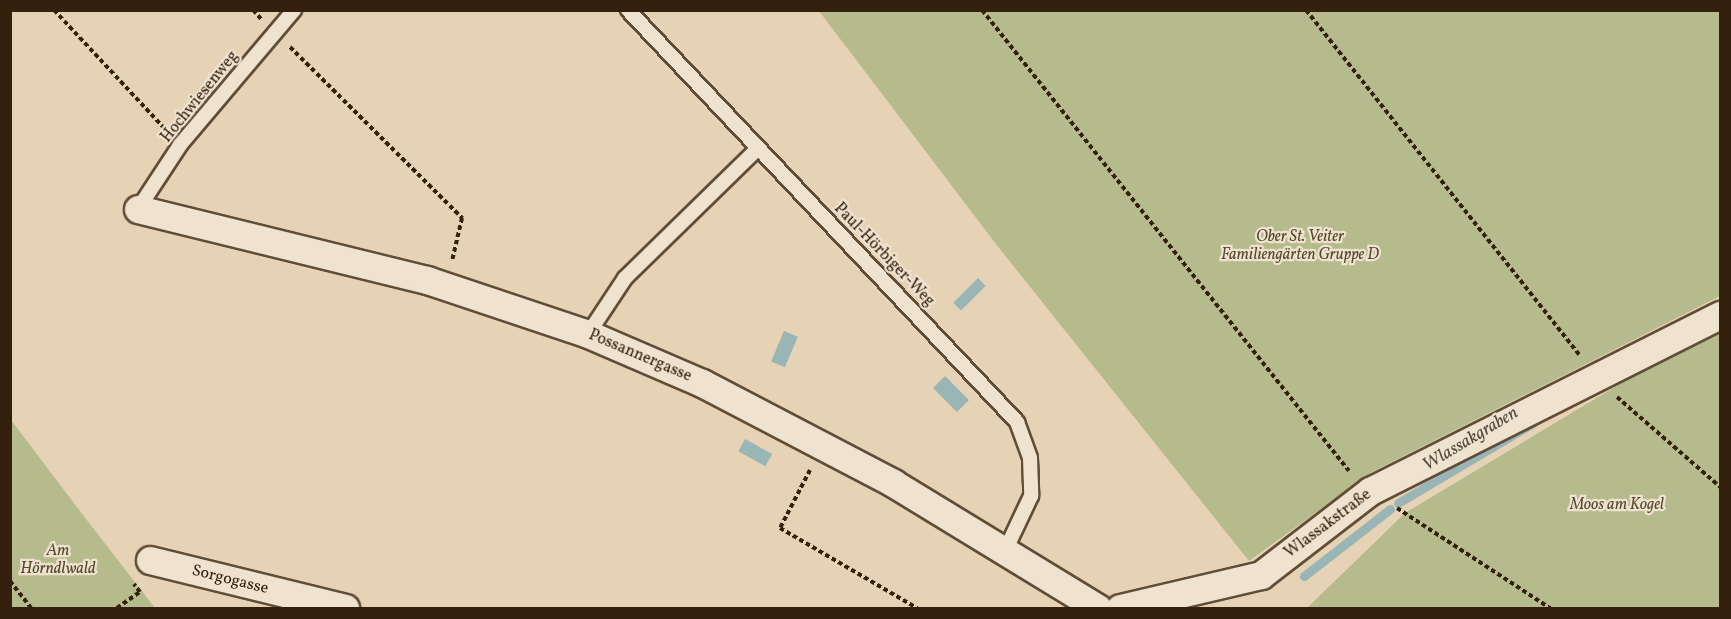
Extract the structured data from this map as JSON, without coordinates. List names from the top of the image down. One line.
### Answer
{"streets":{"street":["Possannergasse","Wlassakstraße","Sorgogasse"],"lane":["Hochwiesenweg","Paul-Hörbiger-Weg"]},"crossings":[["Hochwiesenweg","Possannergasse"],["Paul-Hörbiger-Weg","Possannergasse"]],"water":["Wlassakgraben"],"parks":["Ober St. Veiter Familiengärten Gruppe D","Moos am Kogel","Am Hörndlwald"]}
